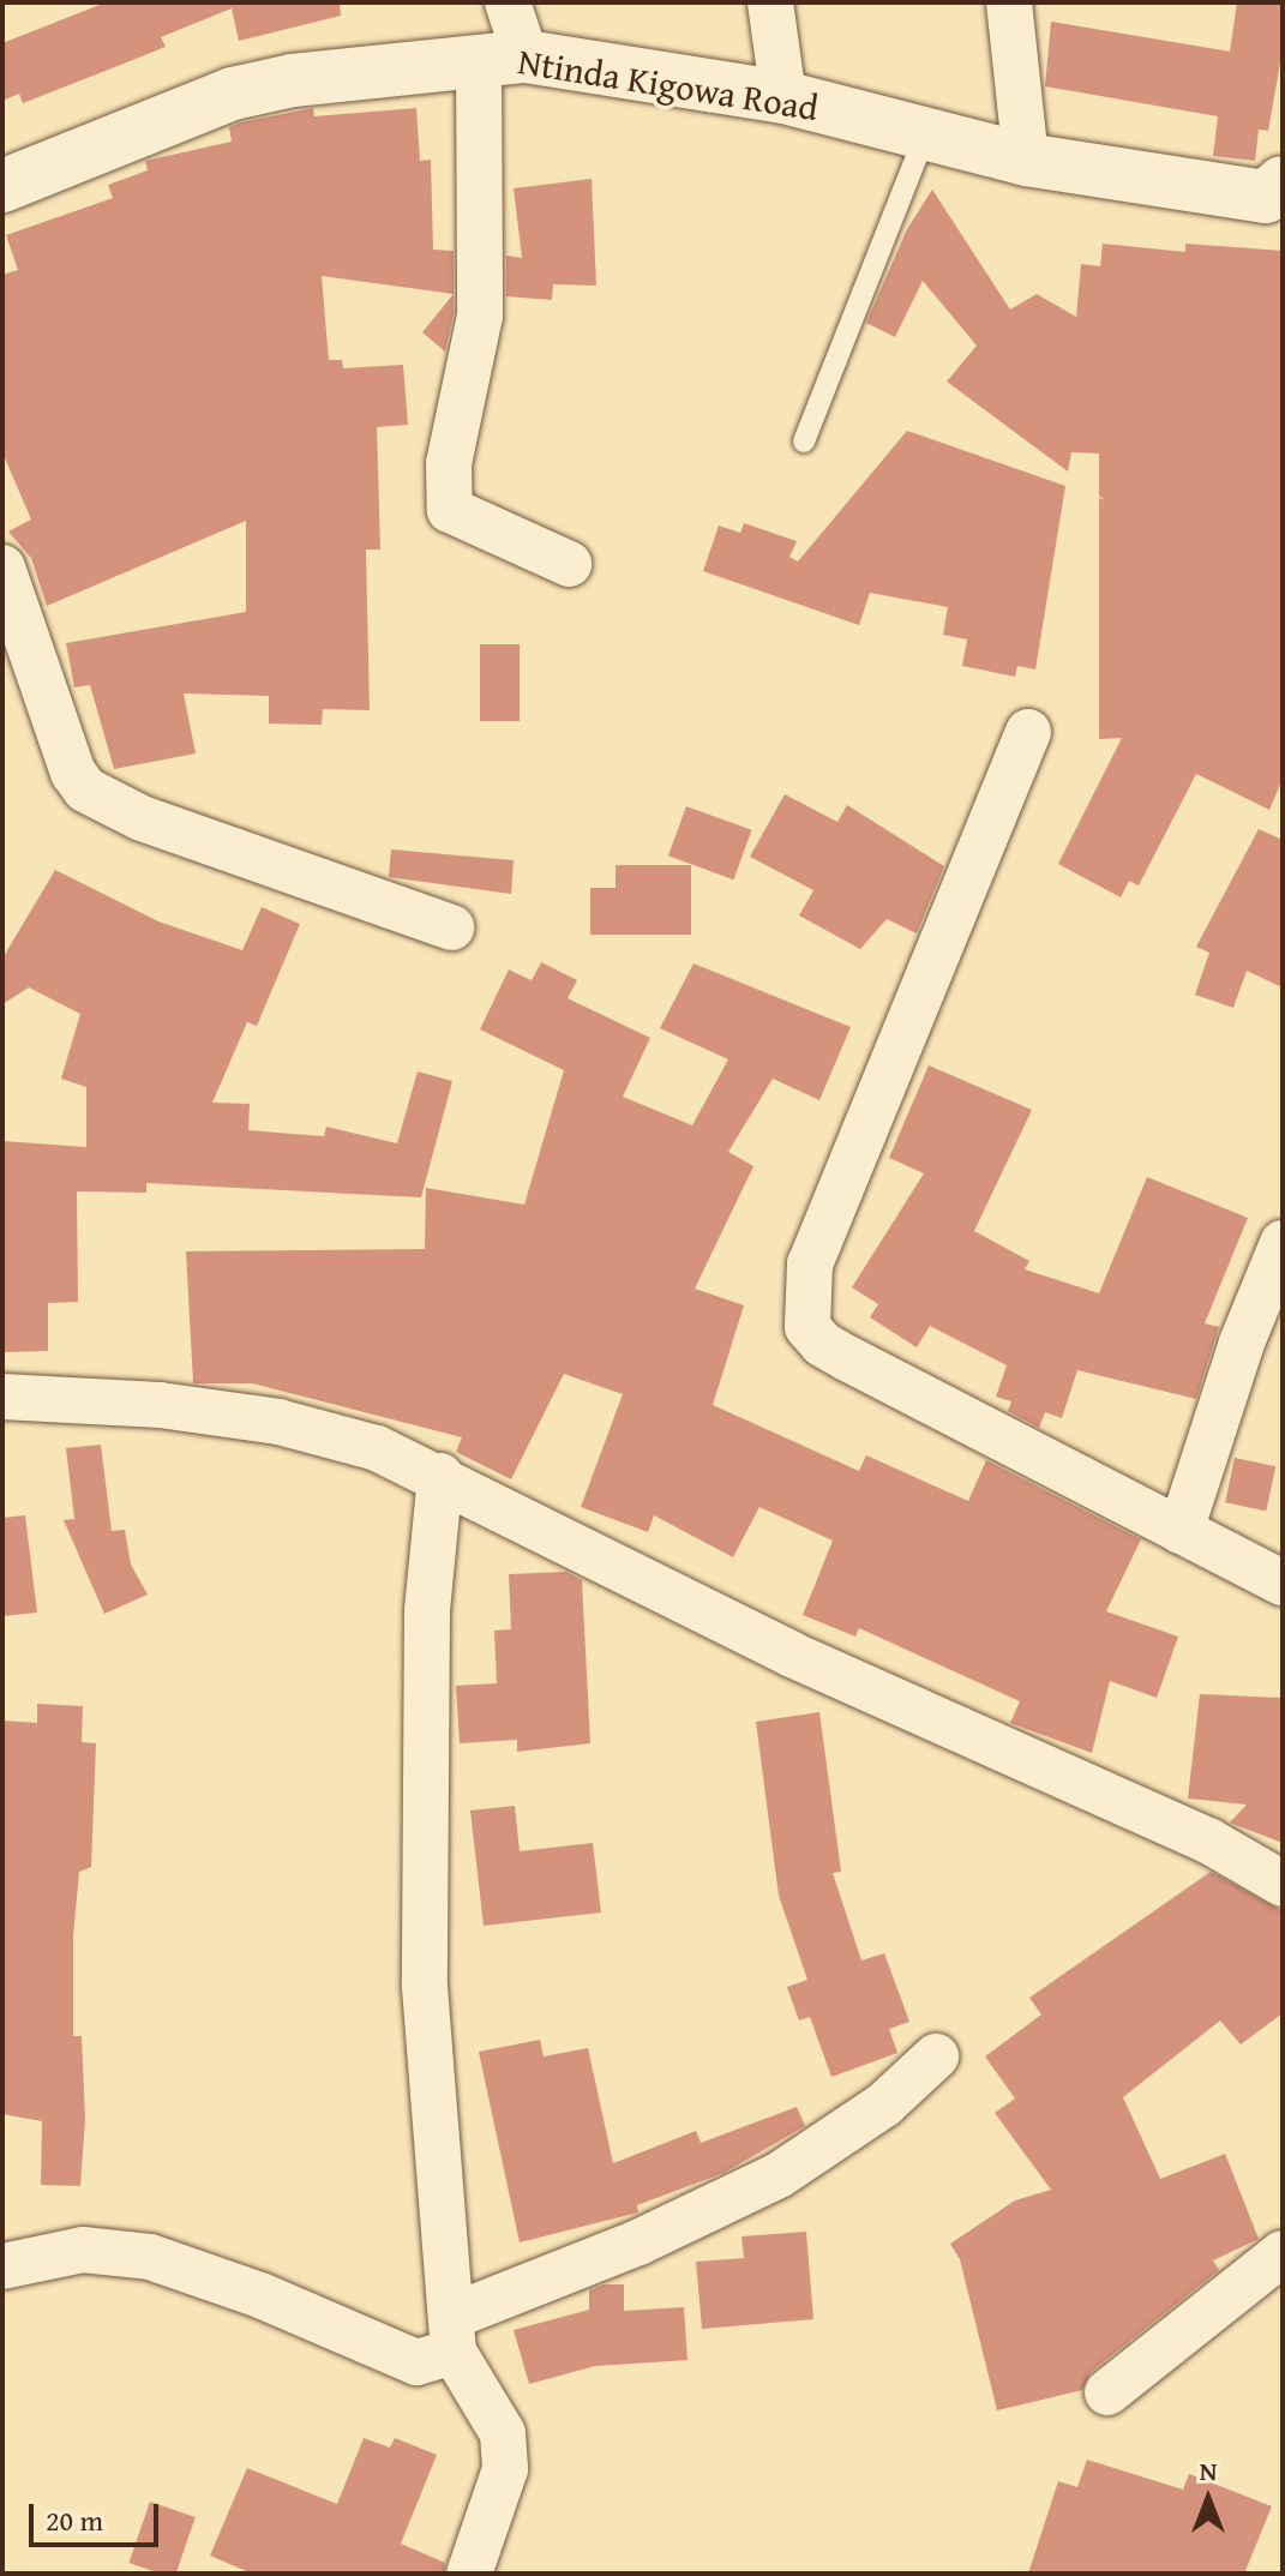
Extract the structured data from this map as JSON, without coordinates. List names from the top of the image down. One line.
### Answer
{"streets":{"street":["Ntinda Kigowa Road"]},"scale_bar":"20 m","north":"top"}
